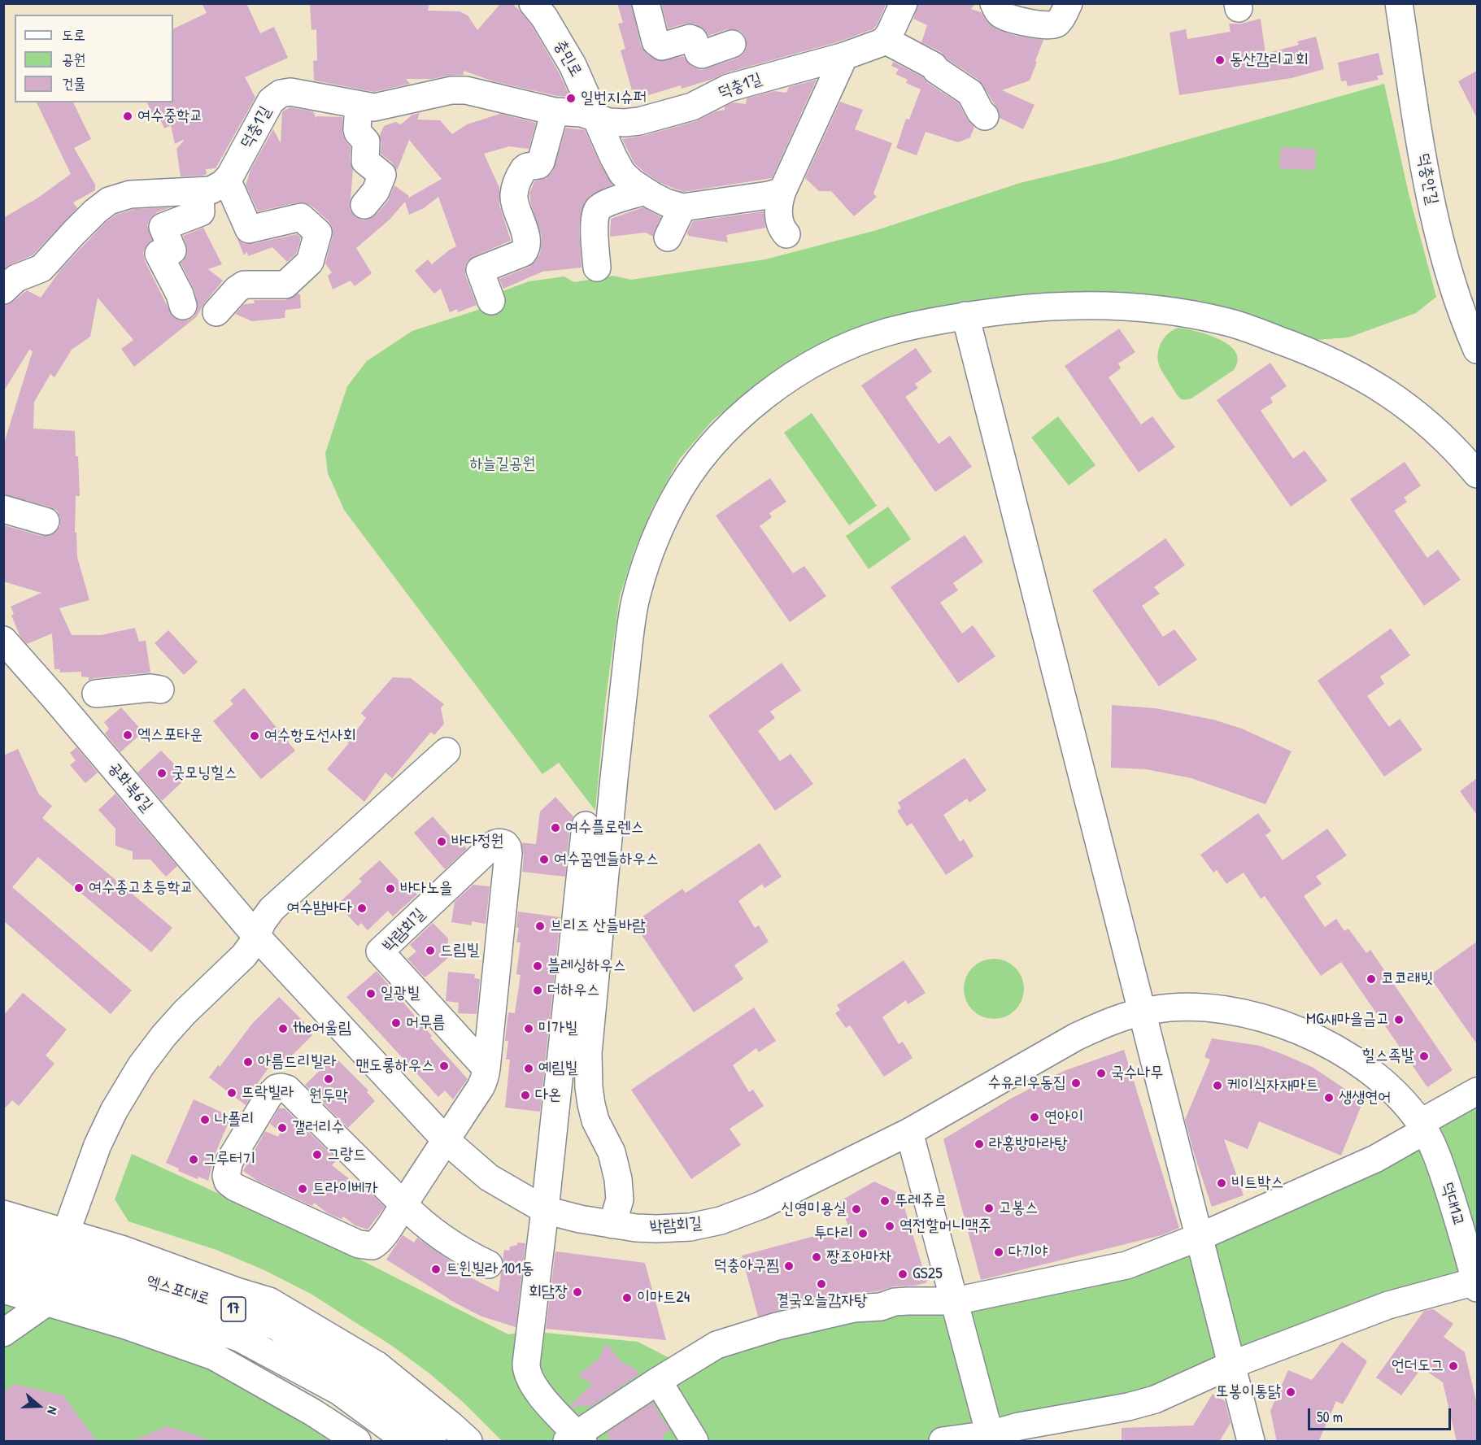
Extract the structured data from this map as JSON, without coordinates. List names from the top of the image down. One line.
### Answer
{"streets":{"street":["충민로","덕충1길","덕충안길","공화북6길","박람회길","덕대1교","엑스포대로","17"]},"crossings":[["충민로","덕충1길"],["공화북6길","박람회길"],["박람회길","덕대1교"]],"parks":["하늘길공원"],"places":["동산감리교회","일번지슈퍼","여수중학교","엑스포타운","여수항도선사회","굿모닝힐스","여수플로렌스","바다정원","여수꿈엔들하우스","여수종고초등학교","바다노을","여수밤바다","브리즈 산들바람","드림빌","블레싱하우스","코코래빗","더하우스","일광빌","MG새마을금고","머무름","the어울림","미가빌","힐스족발","아름드리빌라","맨도롱하우스","예림빌","국수나무","원두막","수유리우동집","케이식자재마트","뜨락빌라","다온","생생연어","연아이","나폴리","갤러리수","라홍방마라탕","그랑드","그루터기","비트박스","트라이베카","뚜레쥬르","고봉스","신영미용실","역전할머니맥주","투다리","다기야","짱조아마차","덕충아구찜","트윈빌라 101동","GS25","결국오늘감자탕","회담장","이마트24","언더도그","또봉이통닭"],"legend":["도로","공원","건물"],"scale_bar":"50 m","north":"right"}
